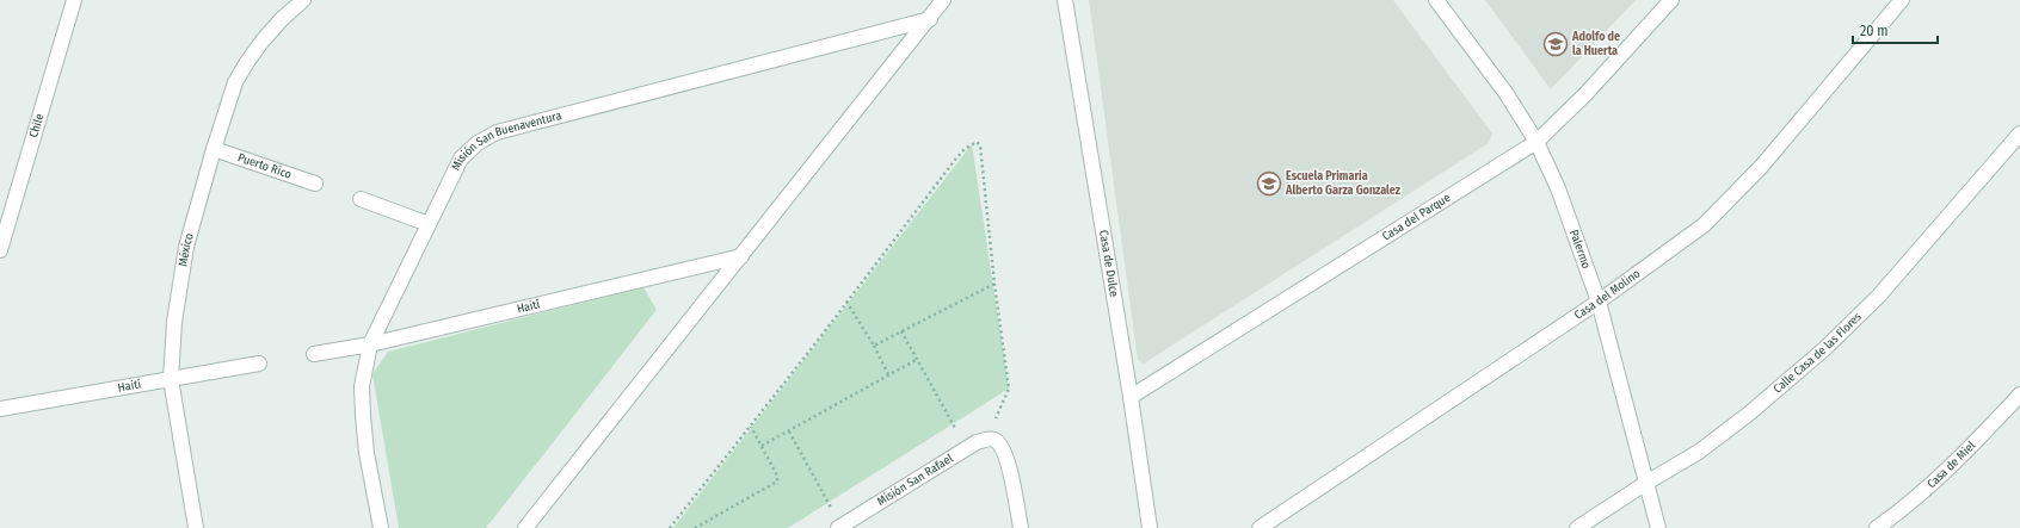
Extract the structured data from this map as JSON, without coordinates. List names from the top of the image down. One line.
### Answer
{"streets":{"street":["Chile","Misión San Buenaventura","Puerto Rico","Casa del Parque","Palermo","México","Casa de Dulce","Casa del Molino","Haití","Calle Casa de las Flores","Casa de Miel","Misión San Rafael"]},"crossings":[["Misión San Buenaventura","Haití"],["Puerto Rico","México"],["Casa del Parque","Palermo"],["Casa del Parque","Casa de Dulce"],["Palermo","Casa del Molino"],["Palermo","Calle Casa de las Flores"],["México","Haití"]],"places":{"school or university":["Adolfo de la Huerta","Escuela Primaria Alberto Garza Gonzalez"]},"scale_bar":"20 m"}
